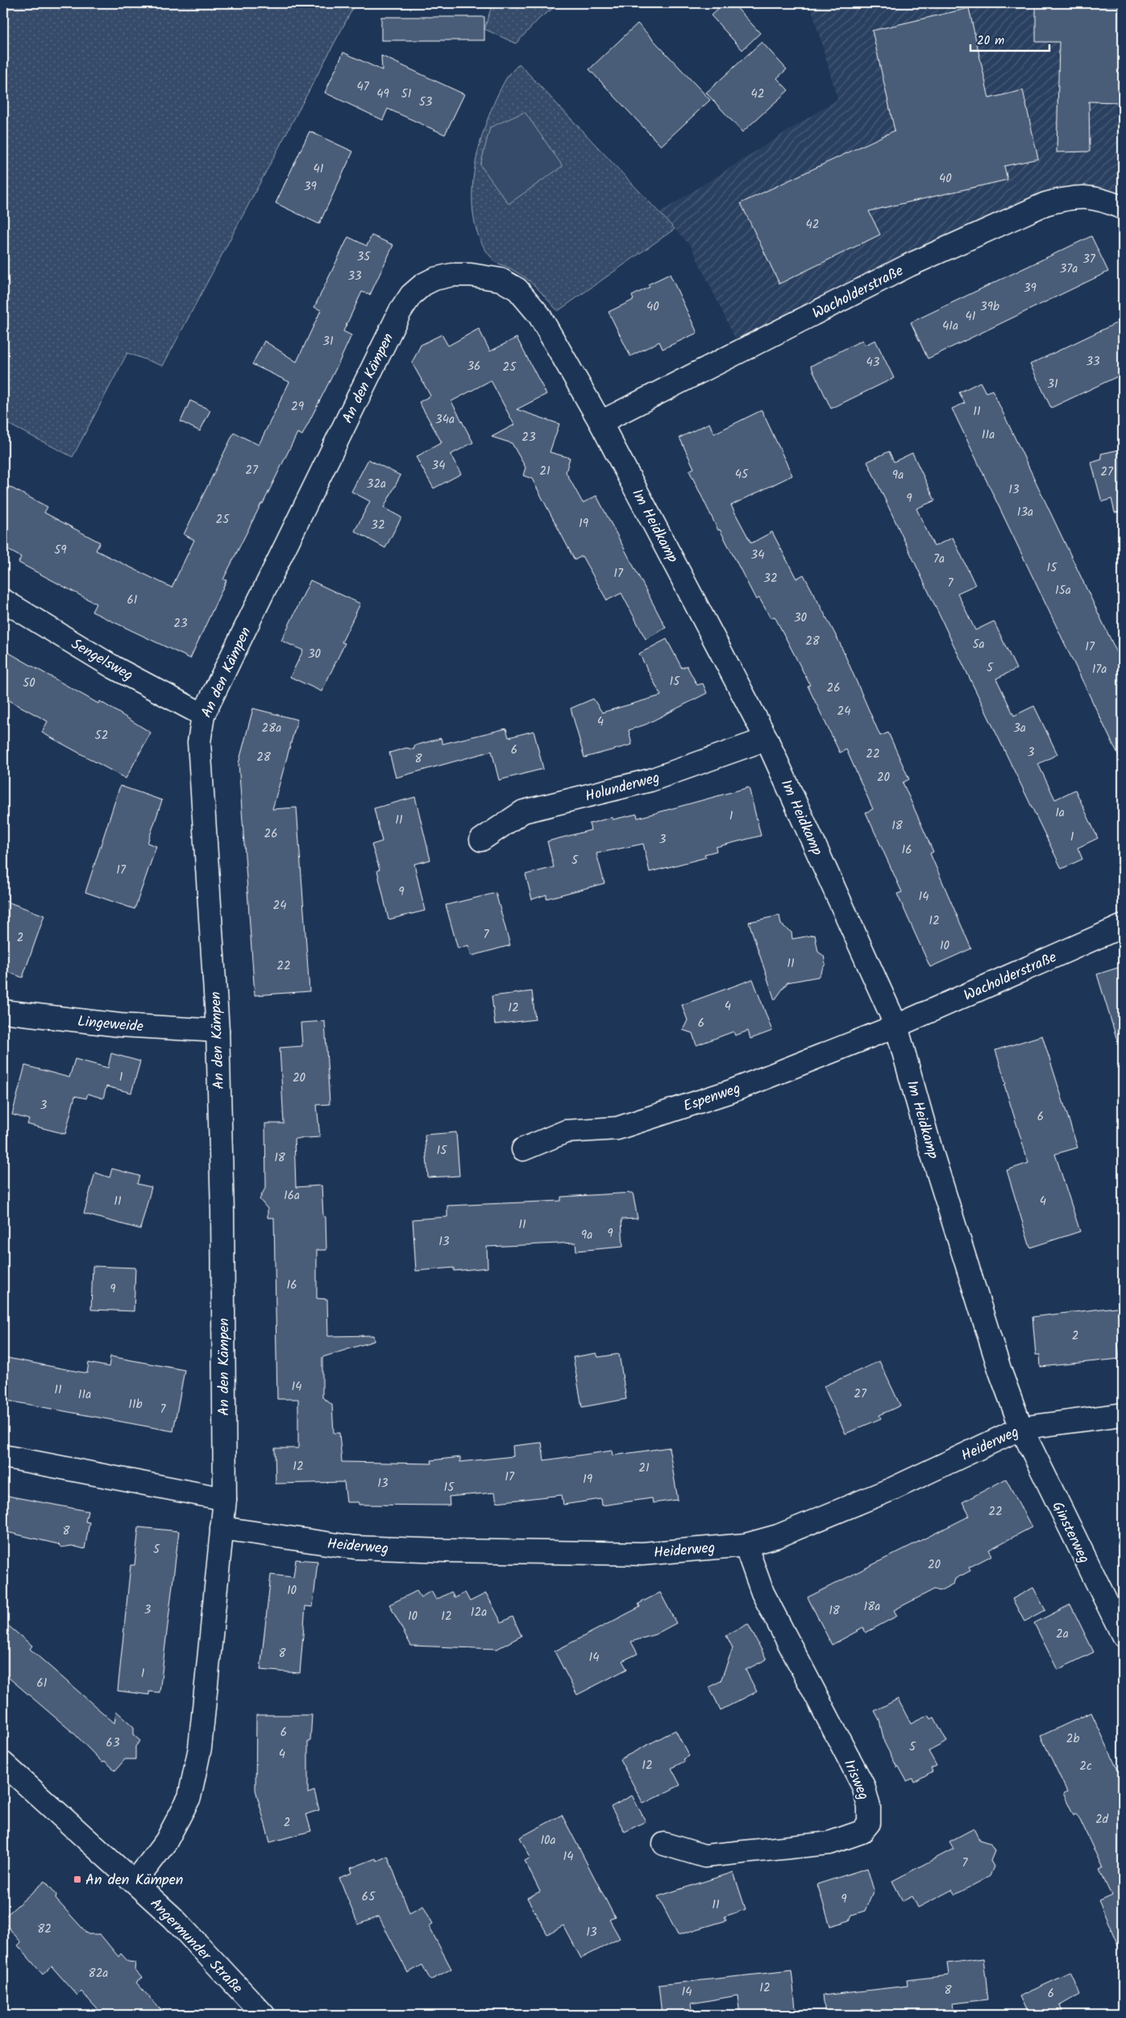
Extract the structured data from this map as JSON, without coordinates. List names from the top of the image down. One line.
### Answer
{"streets":{"street":["Wacholderstraße","An den Kämpen","Im Heidkamp","Sengelsweg","Holunderweg","Lingeweide","Espenweg","Heiderweg","Ginsterweg","Irisweg","Angermunder Straße"]},"crossings":[["Wacholderstraße","Im Heidkamp"],["Wacholderstraße","Espenweg"],["An den Kämpen","Im Heidkamp"],["An den Kämpen","Sengelsweg"],["An den Kämpen","Lingeweide"],["An den Kämpen","Heiderweg"],["An den Kämpen","Angermunder Straße"],["Im Heidkamp","Holunderweg"],["Im Heidkamp","Espenweg"],["Im Heidkamp","Heiderweg"],["Im Heidkamp","Ginsterweg"],["Heiderweg","Ginsterweg"],["Heiderweg","Irisweg"]],"places":{"transit":["An den Kämpen"]},"house_numbers":["47","49","51","42","53","41","40","39","42","35","37","37a","33","39","40","39b","41","41a","31","33","43","36","25","31","29","11","34a","11a","23","34","27","21","27","45","9a","32a","13","9","13a","25","19","32","59","34","7a","15","17","32","7","15a","61","30","23","28","5a","17","30","5","17a","15","50","26","24","4","28a","3a","52","6","3","22","28","8","20","1a","1","11","18","26","1","3","16","5","17","9","14","24","12","7","2","10","11","22","4","12","6","1","20","3","6","15","18","16a","11","4","11","9","9a","13","16","9","2","14","11","27","11a","11b","7","12","21","17","19","13","15","22","8","5","20","10","18a","3","18","12a","10","12","2a","8","14","1","61","6","2b","63","5","4","12","2c","2d","2","10a","14","7","65","9","11","82","13","82a","12","8","14","6"],"scale_bar":"20 m"}
